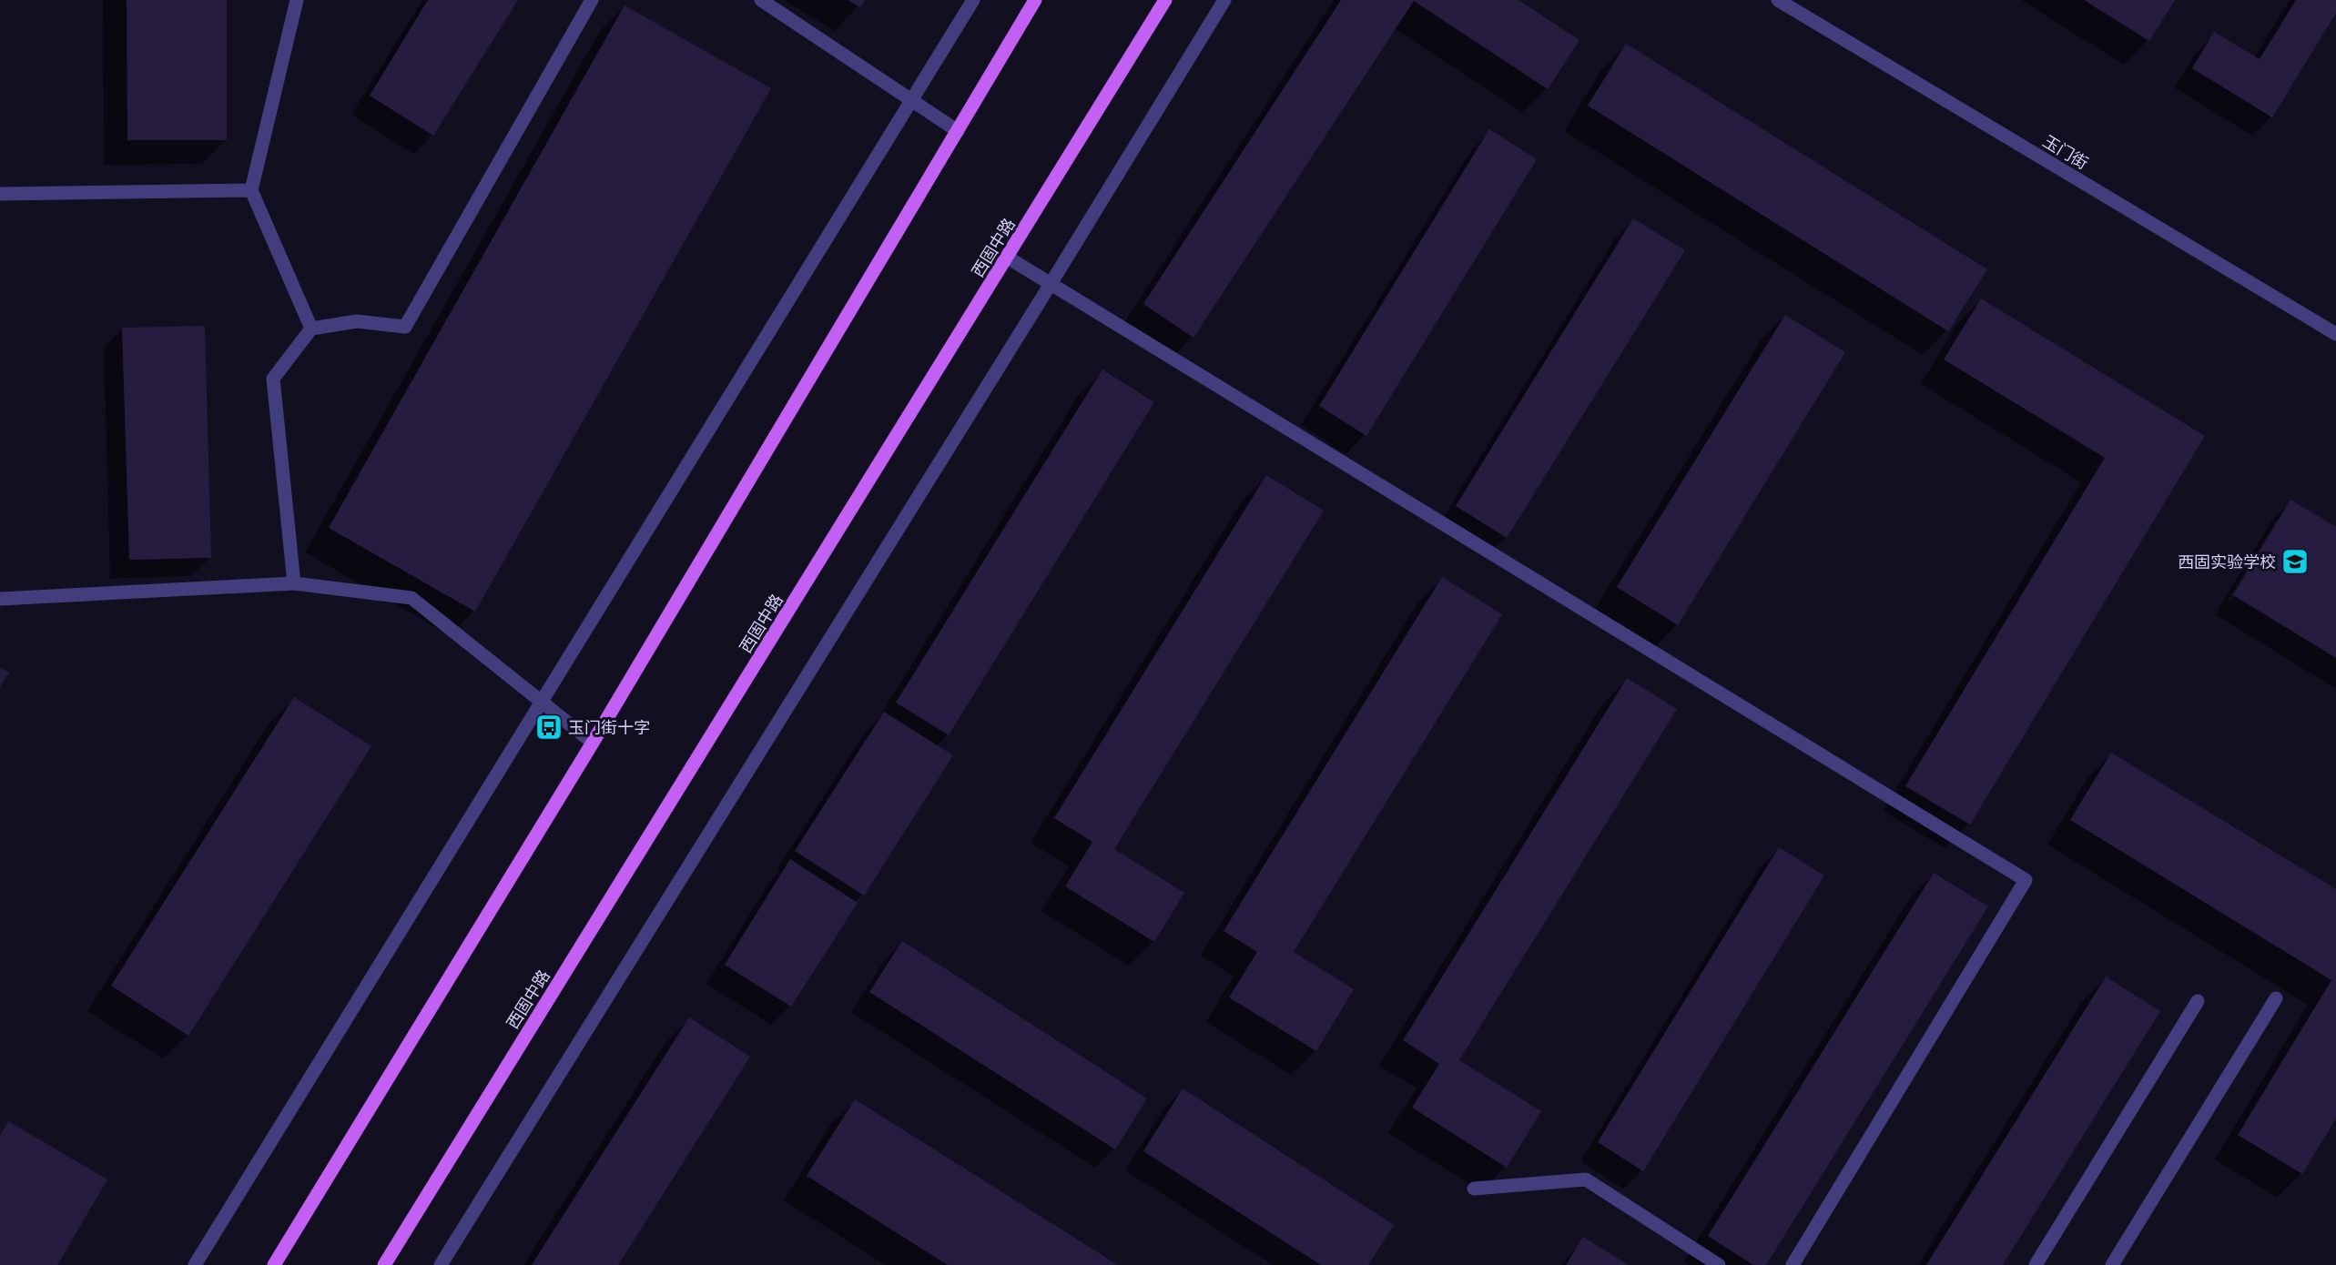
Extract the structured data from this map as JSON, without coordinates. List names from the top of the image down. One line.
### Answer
{"streets":{"main road":["西固中路"],"street":["玉门街"]},"places":{"school or university":["西固实验学校"],"bus stop":["玉门街十字"]}}
